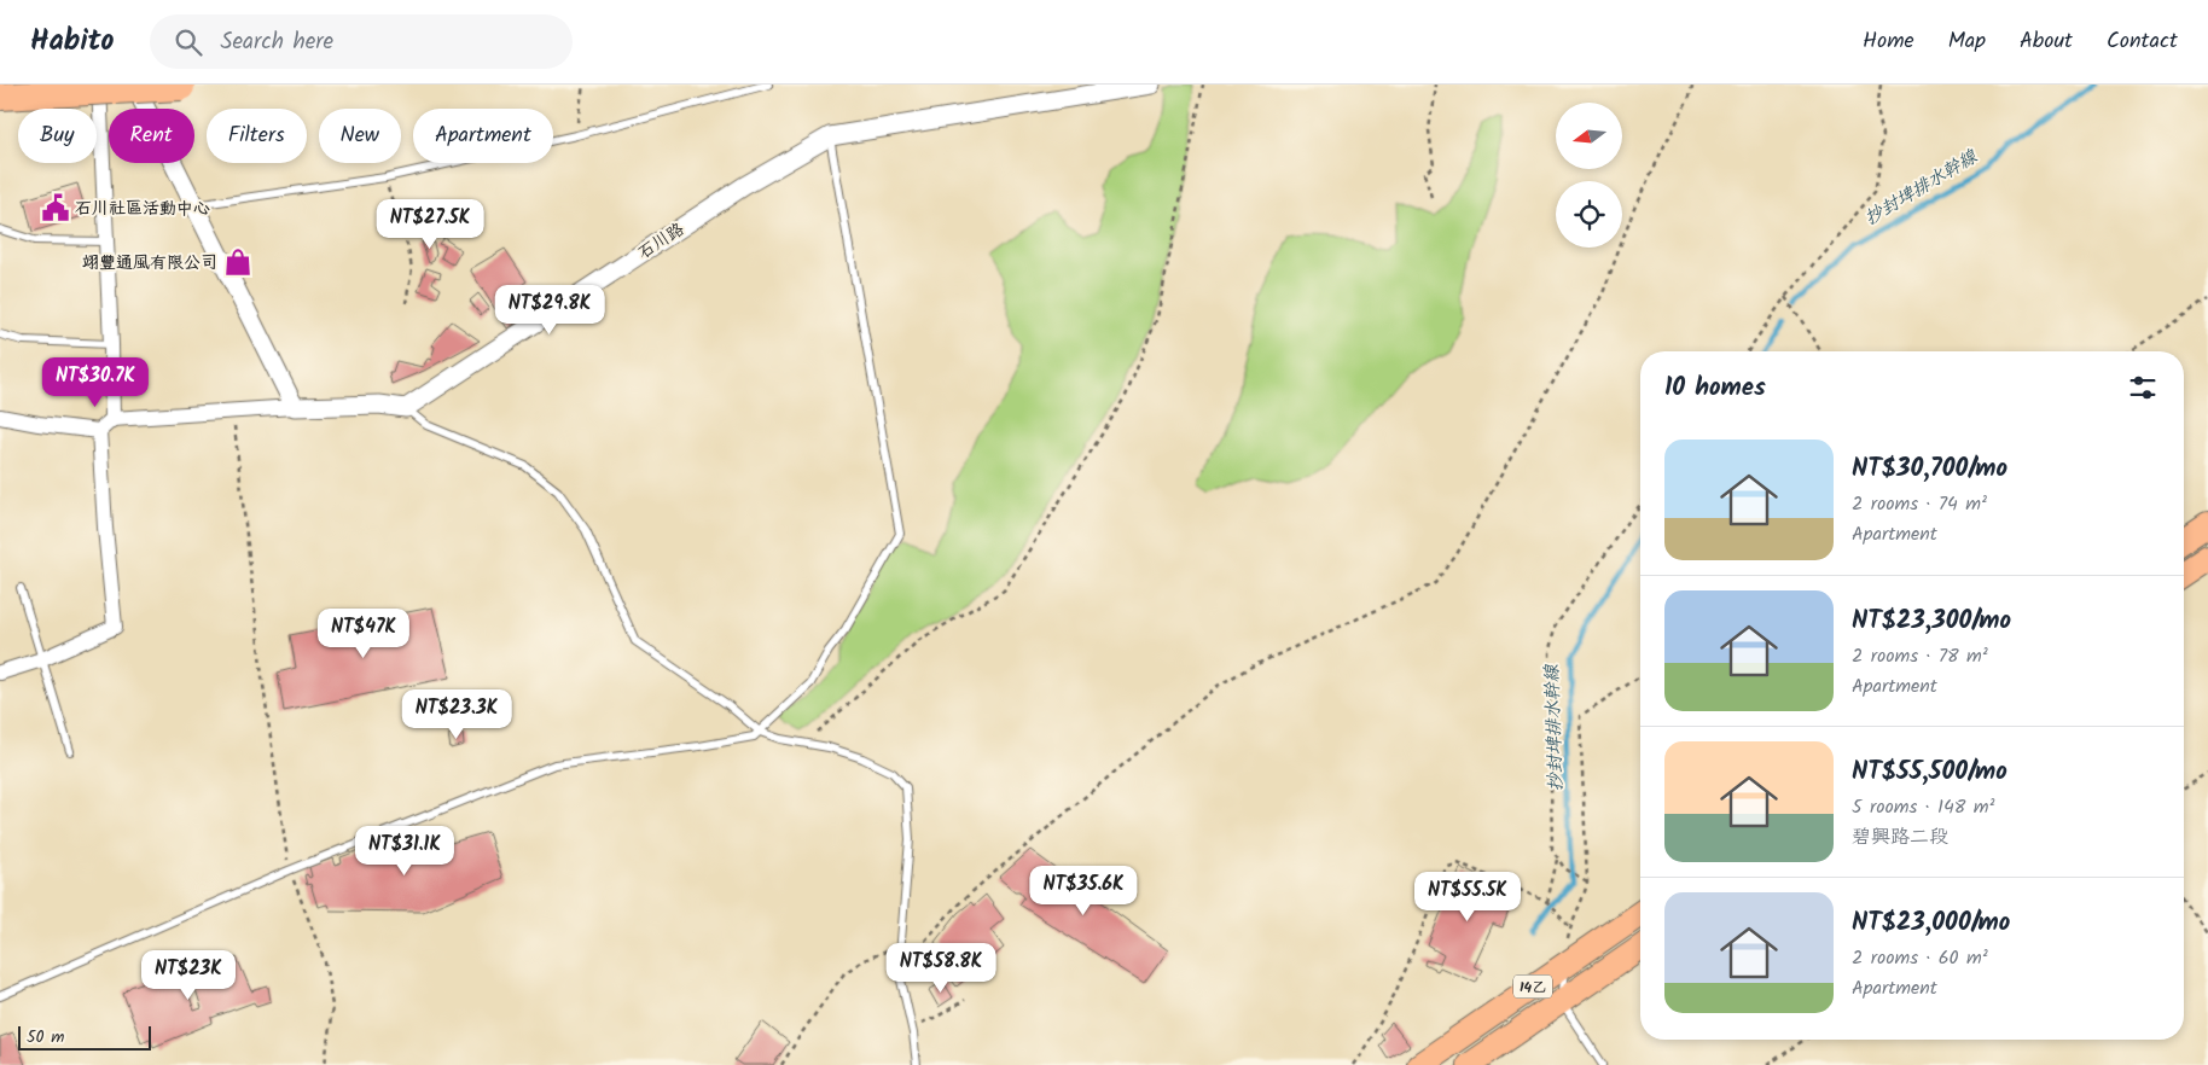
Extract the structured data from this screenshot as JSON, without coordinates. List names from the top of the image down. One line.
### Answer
{"streets":{"main road":["14乙"],"street":["石川路"]},"water":["抄封埤排水幹線"],"places":{"public building":["石川社區活動中心"],"shop":["翊豐通風有限公司"]},"scale_bar":"50 m","north":"left","page":{"header":"Habito","search":"Search here","nav":["Home","Map","About","Contact"],"chip":["Buy","Rent","Filters","New","Apartment"],"price":["NT$27.5K","NT$29.8K","NT$30.7K","NT$47K","NT$23.3K","NT$31.1K","NT$35.6K","NT$55.5K","NT$58.8K","NT$23K"],"heading":"10 homes","list":[{"name":"NT$30,700/mo","note":"2 rooms · 74 m² · Apartment"},{"name":"NT$23,300/mo","note":"2 rooms · 78 m² · Apartment"},{"name":"NT$55,500/mo","note":"5 rooms · 148 m² · 碧興路二段"},{"name":"NT$23,000/mo","note":"2 rooms · 60 m² · Apartment"}],"scale":"50 m"}}
